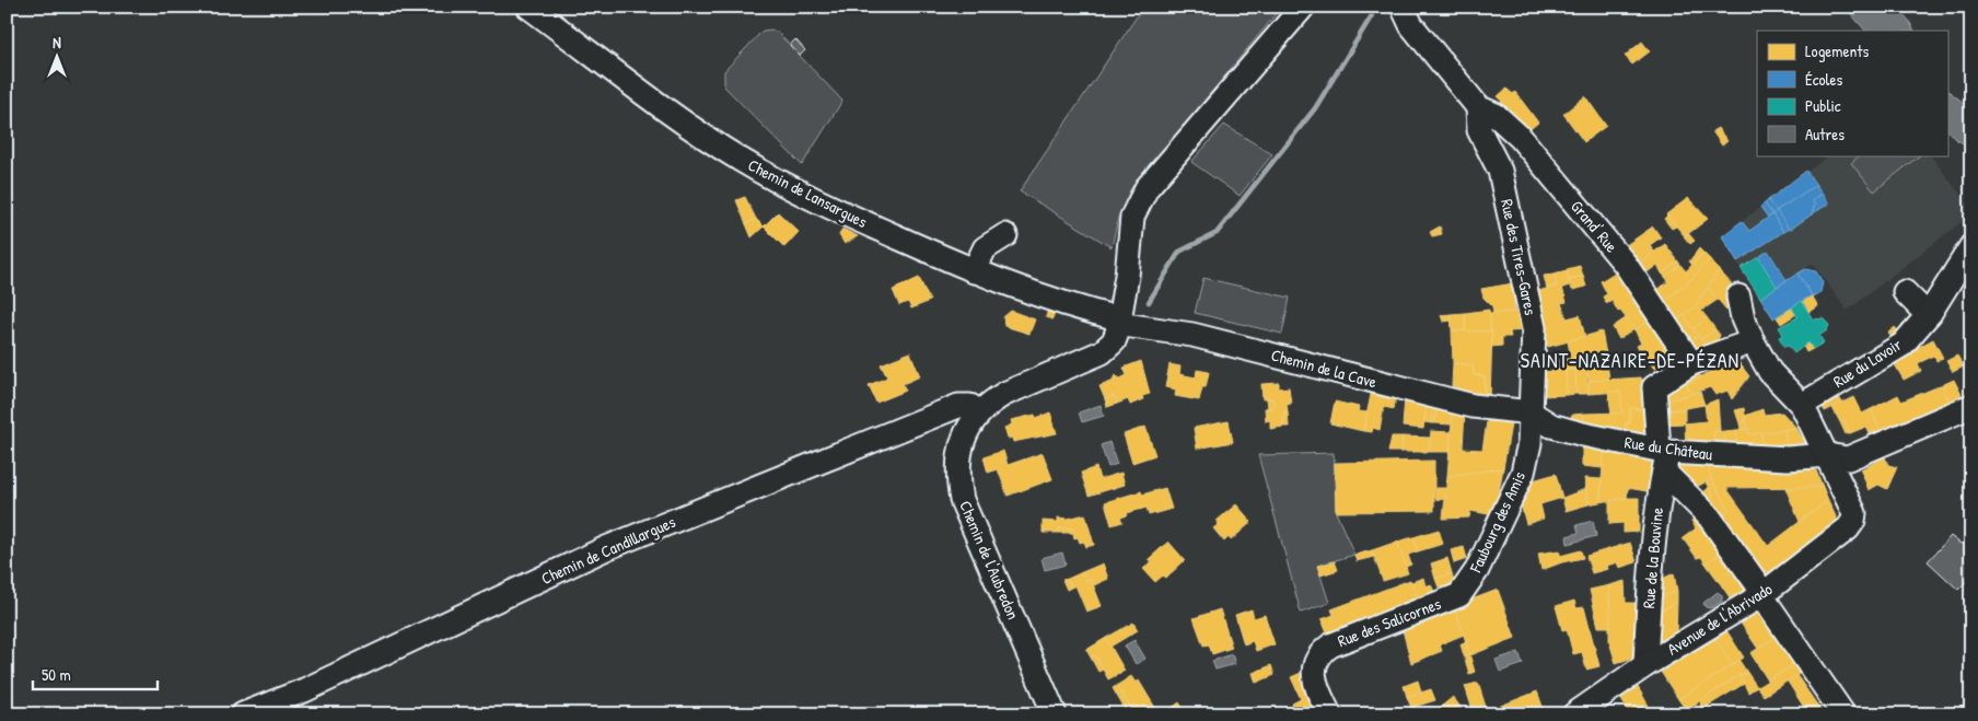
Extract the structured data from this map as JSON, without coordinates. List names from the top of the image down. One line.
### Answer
{"streets":{"street":["Chemin de Lansargues","Grand' Rue","Rue des Tires-Gares","Rue du Lavoir","Chemin de la Cave","Rue du Château","Faubourg des Amis","Chemin de Candillargues","Rue de la Bouvine","Chemin de l'Aubredon","Avenue de l'Abrivado","Rue des Salicornes"]},"crossings":[["Chemin de Lansargues","Chemin de la Cave"],["Chemin de Lansargues","Chemin de l'Aubredon"],["Grand' Rue","Rue des Tires-Gares"],["Grand' Rue","Rue de la Bouvine"],["Rue des Tires-Gares","Chemin de la Cave"],["Rue des Tires-Gares","Rue du Château"],["Rue des Tires-Gares","Faubourg des Amis"],["Chemin de la Cave","Rue du Château"],["Chemin de la Cave","Faubourg des Amis"],["Chemin de la Cave","Chemin de l'Aubredon"],["Rue du Château","Faubourg des Amis"],["Rue du Château","Rue de la Bouvine"],["Rue du Château","Avenue de l'Abrivado"],["Faubourg des Amis","Rue des Salicornes"],["Chemin de Candillargues","Chemin de l'Aubredon"],["Rue de la Bouvine","Avenue de l'Abrivado"]],"districts":["SAINT-NAZAIRE-DE-PÉZAN"],"legend":["Logements","Écoles","Public","Autres"],"scale_bar":"50 m","north":"top"}
